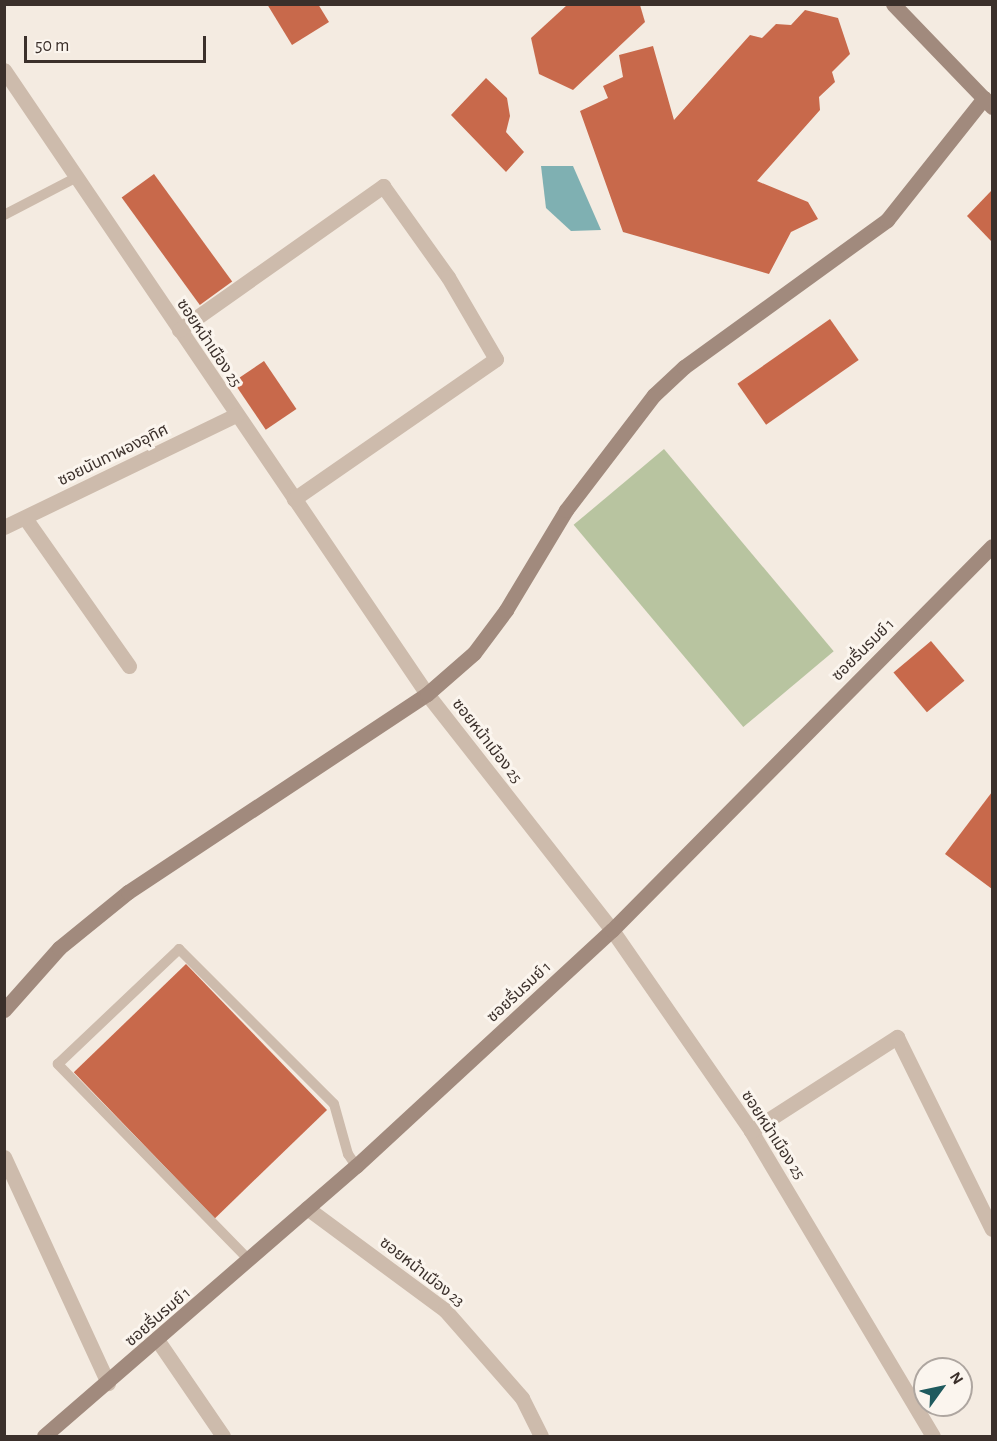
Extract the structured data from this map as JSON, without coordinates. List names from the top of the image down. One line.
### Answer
{"streets":{"street":["ซอยหน้าเมือง 25","ซอยนันทาผองอุทิศ","ซอยรื่นรมย์ 1","ซอยหน้าเมือง 23"]},"crossings":[["ซอยหน้าเมือง 25","ซอยนันทาผองอุทิศ"],["ซอยหน้าเมือง 25","ซอยรื่นรมย์ 1"],["ซอยรื่นรมย์ 1","ซอยหน้าเมือง 23"]],"scale_bar":"50 m","north":"top right"}
